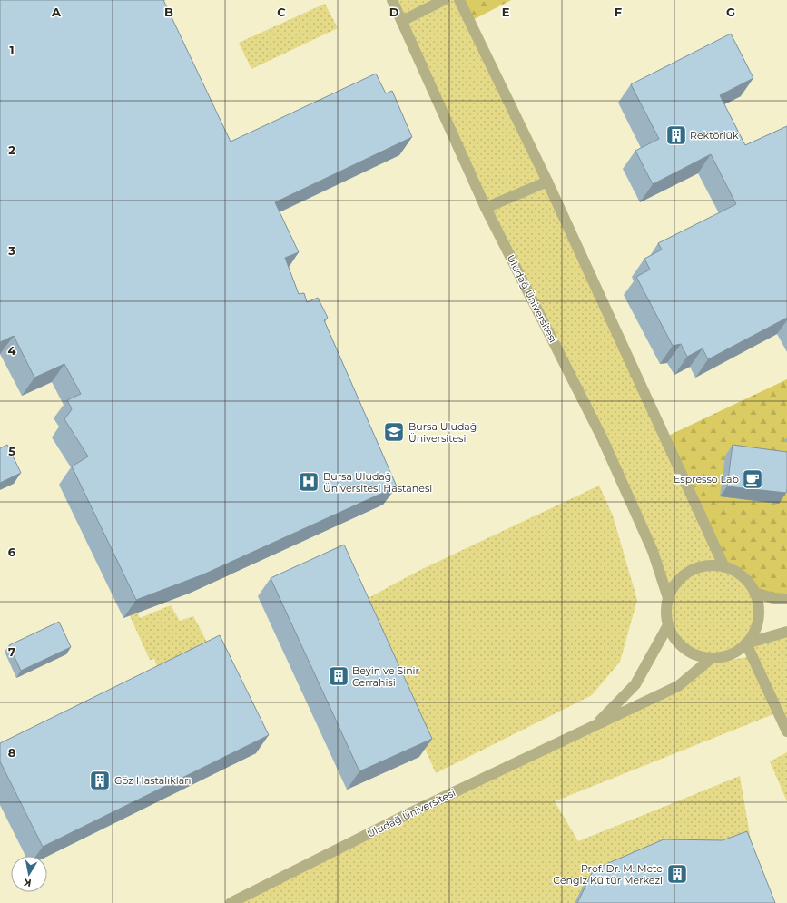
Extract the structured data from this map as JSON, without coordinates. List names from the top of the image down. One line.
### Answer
{"streets":{"street":["Uludağ Üniversitesi"]},"places":{"building":["Rektörlük","Beyin ve Sinir Cerrahisi","Göz Hastalıkları","Prof. Dr. M. Mete Cengiz Kültür Merkezi"],"school or university":["Bursa Uludağ Üniversitesi"],"cafe":["Espresso Lab"],"hospital":["Bursa Uludağ Üniversitesi Hastanesi"]},"north":"bottom","grid":{"columns":["A","B","C","D","E","F","G"],"rows":["1","2","3","4","5","6","7","8"]}}
